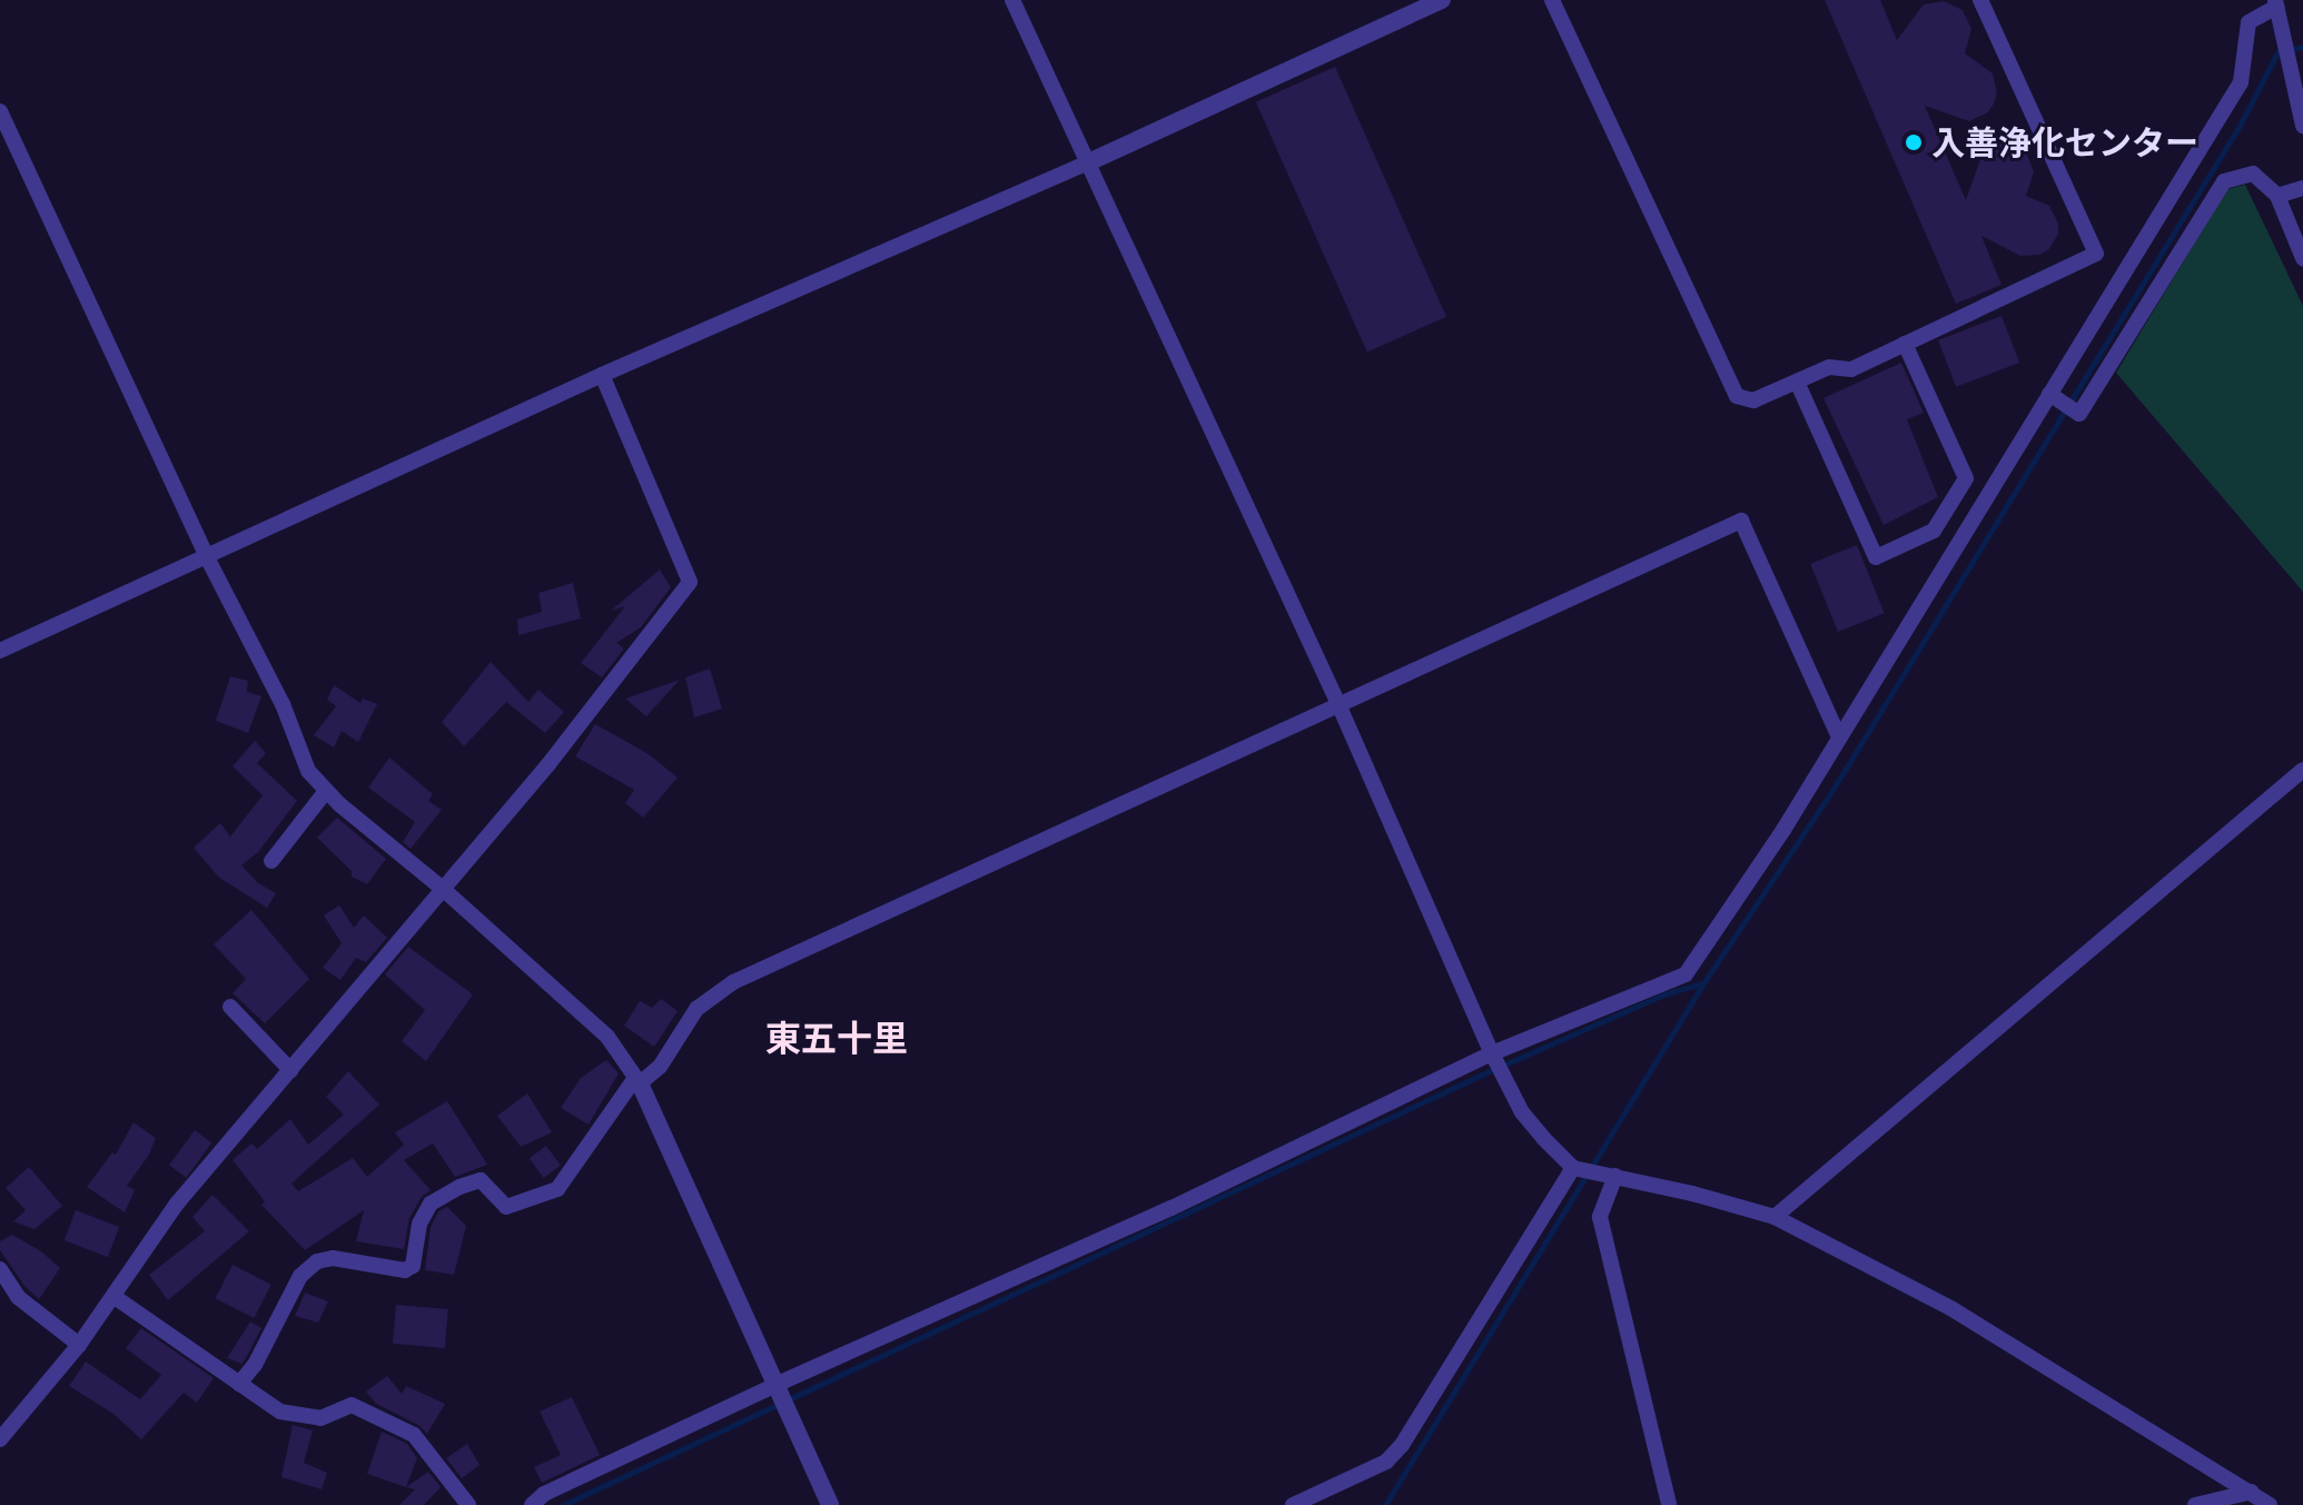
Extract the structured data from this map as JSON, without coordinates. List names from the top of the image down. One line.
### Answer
{"districts":["東五十里"],"places":["入善浄化センター"]}
